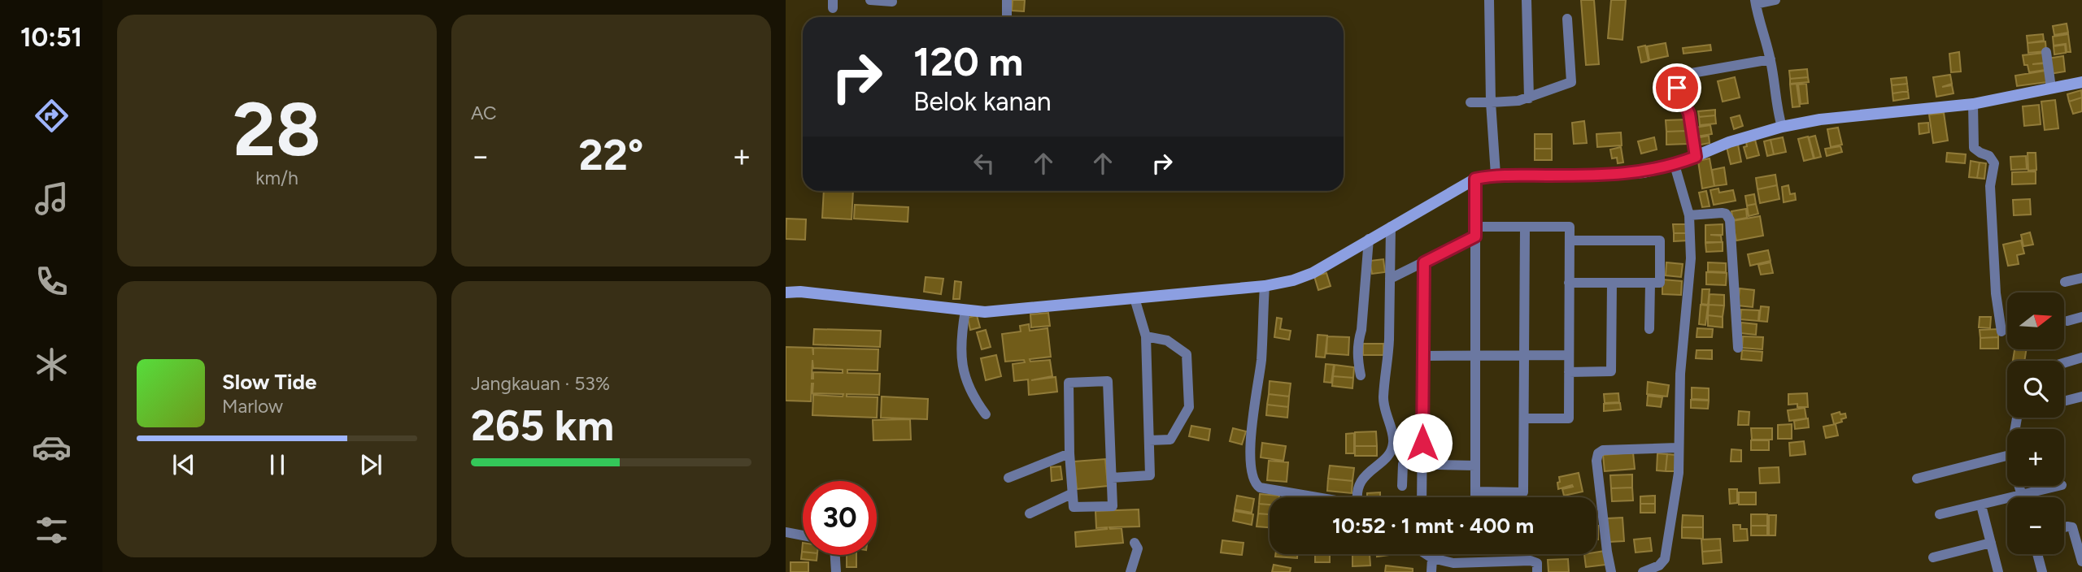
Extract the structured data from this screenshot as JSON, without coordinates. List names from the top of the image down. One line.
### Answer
{"north":"right","page":{"tabs":"10:51","tile":[["28","km/h"],"AC",["Jangkauan · 53%","265 km"]],"turn":["120 m","Belok kanan"],"heat":["−","22°","+"],"map_buttons":["+","−"],"song":["Slow Tide","Marlow"],"limit":"30","trip":"10:52 · 1 mnt · 400 m"}}
